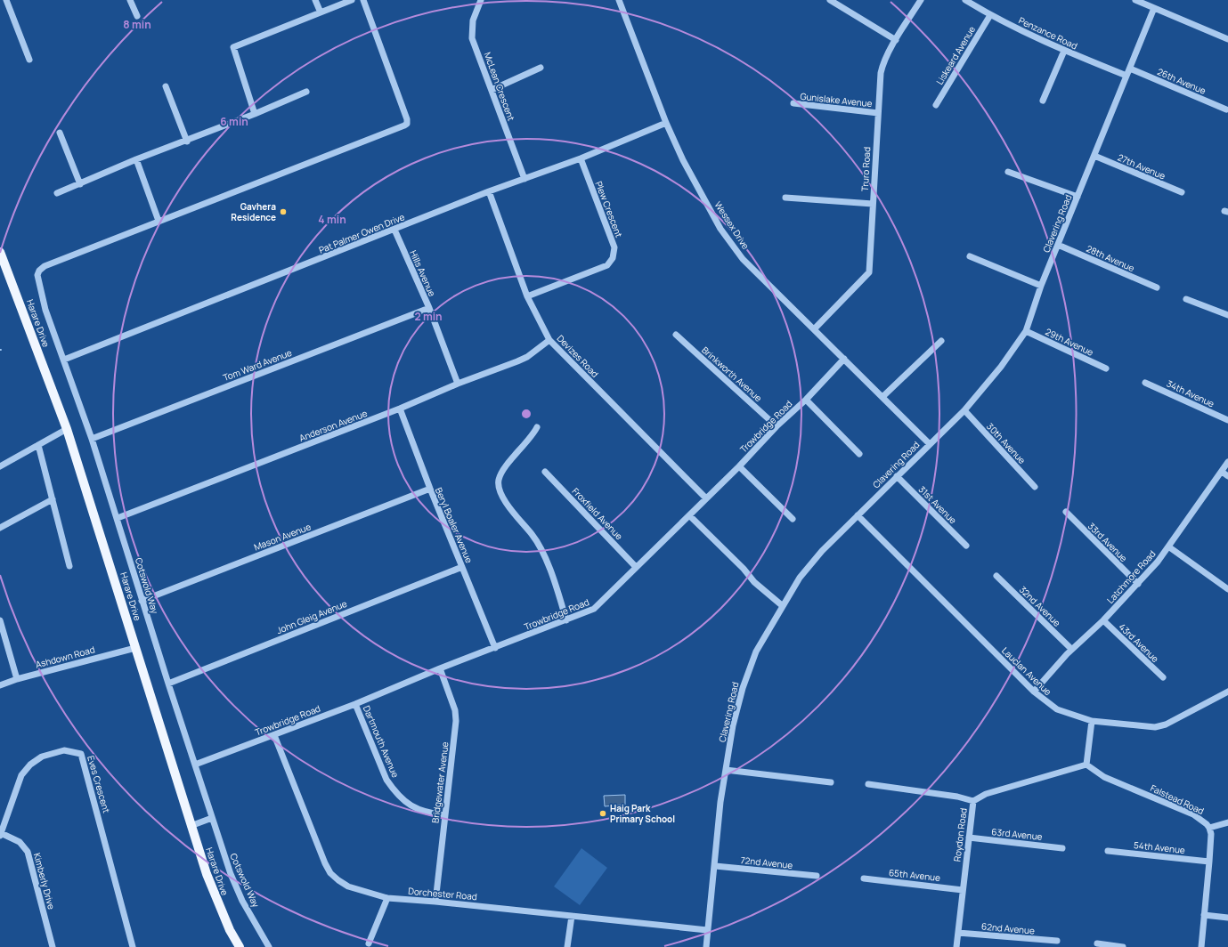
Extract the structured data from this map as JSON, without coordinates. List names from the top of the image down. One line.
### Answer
{"streets":{"main road":["Harare Drive"],"street":["Penzance Road","Liskeard Avenue","26th Avenue","McLean Crescent","Gunislake Avenue","27th Avenue","Truro Road","Plew Crescent","Clavering Road","Wessex Drive","Pat Palmer Owen Drive","28th Avenue","Hills Avenue","29th Avenue","Devizes Road","Tom Ward Avenue","Brinkworth Avenue","34th Avenue","Anderson Avenue","Trowbridge Road","30th Avenue","31st Avenue","Froxfield Avenue","Beryl Boaler Avenue","Mason Avenue","33rd Avenue","Latchmore Road","Cotswold Way","32nd Avenue","John Gleig Avenue","43rd Avenue","Ashdown Road","Lauclan Avenue","Dartmouth Avenue","Bridgewater Avenue","Eves Crescent","Falstead Road","63rd Avenue","Roydon Road","54th Avenue","72nd Avenue","65th Avenue","Kimberly Drive","Dorchester Road","62nd Avenue"]},"crossings":[["Penzance Road","Liskeard Avenue"],["Penzance Road","Clavering Road"],["26th Avenue","Clavering Road"],["McLean Crescent","Pat Palmer Owen Drive"],["Gunislake Avenue","Truro Road"],["27th Avenue","Clavering Road"],["Truro Road","Wessex Drive"],["Plew Crescent","Pat Palmer Owen Drive"],["Plew Crescent","Devizes Road"],["Clavering Road","Wessex Drive"],["Clavering Road","28th Avenue"],["Clavering Road","29th Avenue"],["Clavering Road","30th Avenue"],["Clavering Road","31st Avenue"],["Clavering Road","Lauclan Avenue"],["Clavering Road","72nd Avenue"],["Clavering Road","Dorchester Road"],["Wessex Drive","Pat Palmer Owen Drive"],["Wessex Drive","Trowbridge Road"],["Pat Palmer Owen Drive","Hills Avenue"],["Pat Palmer Owen Drive","Devizes Road"],["Pat Palmer Owen Drive","Cotswold Way"],["Hills Avenue","Tom Ward Avenue"],["Hills Avenue","Anderson Avenue"],["Harare Drive","Ashdown Road"],["Devizes Road","Anderson Avenue"],["Devizes Road","Trowbridge Road"],["Tom Ward Avenue","Cotswold Way"],["Brinkworth Avenue","Trowbridge Road"],["Anderson Avenue","Beryl Boaler Avenue"],["Anderson Avenue","Cotswold Way"],["Trowbridge Road","Froxfield Avenue"],["Trowbridge Road","Beryl Boaler Avenue"],["Trowbridge Road","Cotswold Way"],["Trowbridge Road","Dartmouth Avenue"],["Trowbridge Road","Bridgewater Avenue"],["Trowbridge Road","Dorchester Road"],["Beryl Boaler Avenue","Mason Avenue"],["Beryl Boaler Avenue","John Gleig Avenue"],["Mason Avenue","Cotswold Way"],["33rd Avenue","Latchmore Road"],["Latchmore Road","32nd Avenue"],["Latchmore Road","43rd Avenue"],["Latchmore Road","Lauclan Avenue"],["Cotswold Way","John Gleig Avenue"],["Dartmouth Avenue","Bridgewater Avenue"],["Bridgewater Avenue","Dorchester Road"],["Eves Crescent","Kimberly Drive"],["Falstead Road","Roydon Road"],["63rd Avenue","Roydon Road"],["Roydon Road","65th Avenue"],["Roydon Road","62nd Avenue"]],"places":["Gavhera Residence","Haig Park Primary School"],"rings":["8 min","6 min","4 min","2 min"]}
